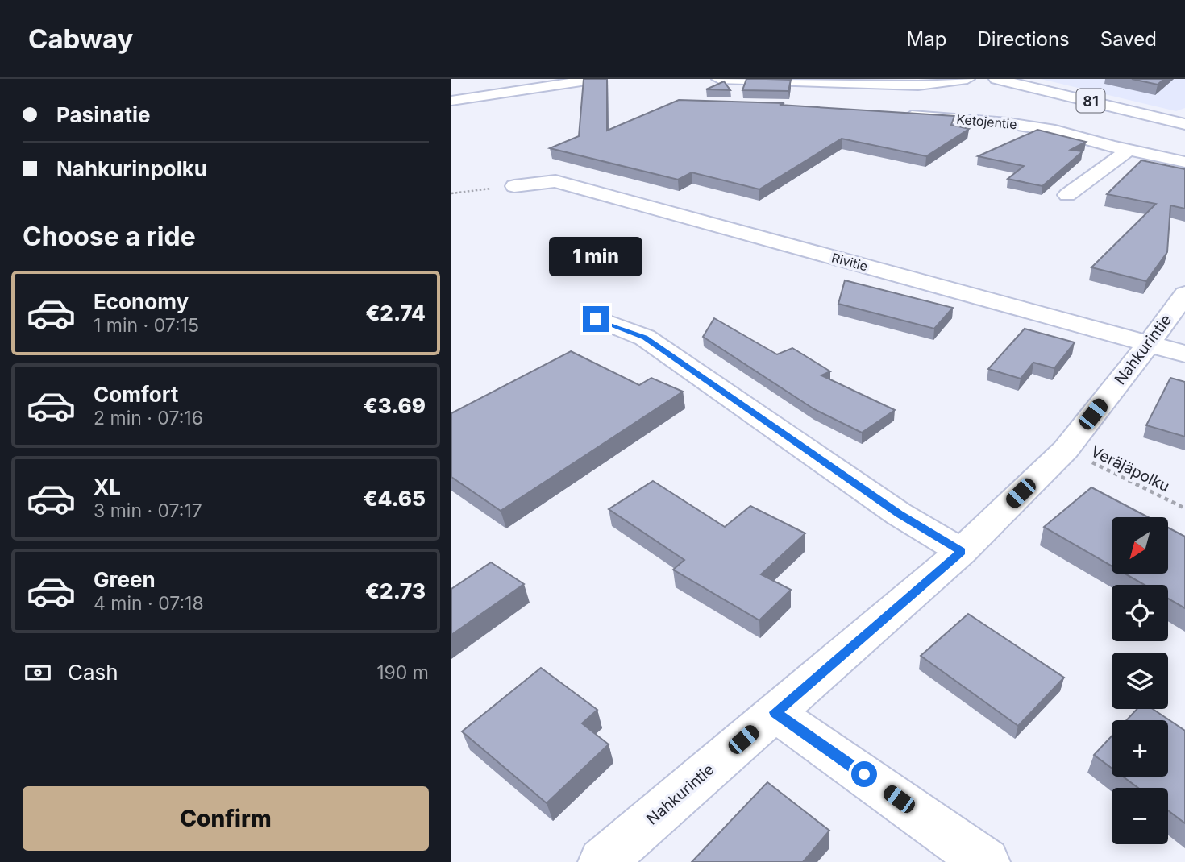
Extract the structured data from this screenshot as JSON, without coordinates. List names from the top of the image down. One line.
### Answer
{"streets":{"street":["81","Ketojentie","Rivitie","Nahkurintie"],"path":["Veräjäpolku"]},"crossings":[["Rivitie","Nahkurintie"],["Nahkurintie","Veräjäpolku"]],"north":"bottom left","page":{"header":"Cabway","nav":["Map","Directions","Saved"],"banner":["Pasinatie","Nahkurinpolku"],"heading":"Choose a ride","bubble":"1 min","list":[{"name":"Economy","note":"1 min · 07:15","value":"€2.74"},{"name":"Comfort","note":"2 min · 07:16","value":"€3.69"},{"name":"XL","note":"3 min · 07:17","value":"€4.65"},{"name":"Green","note":"4 min · 07:18","value":"€2.73"}],"map_buttons":["+","−"],"pay":["Cash","190 m"],"buttons":"Confirm"}}
